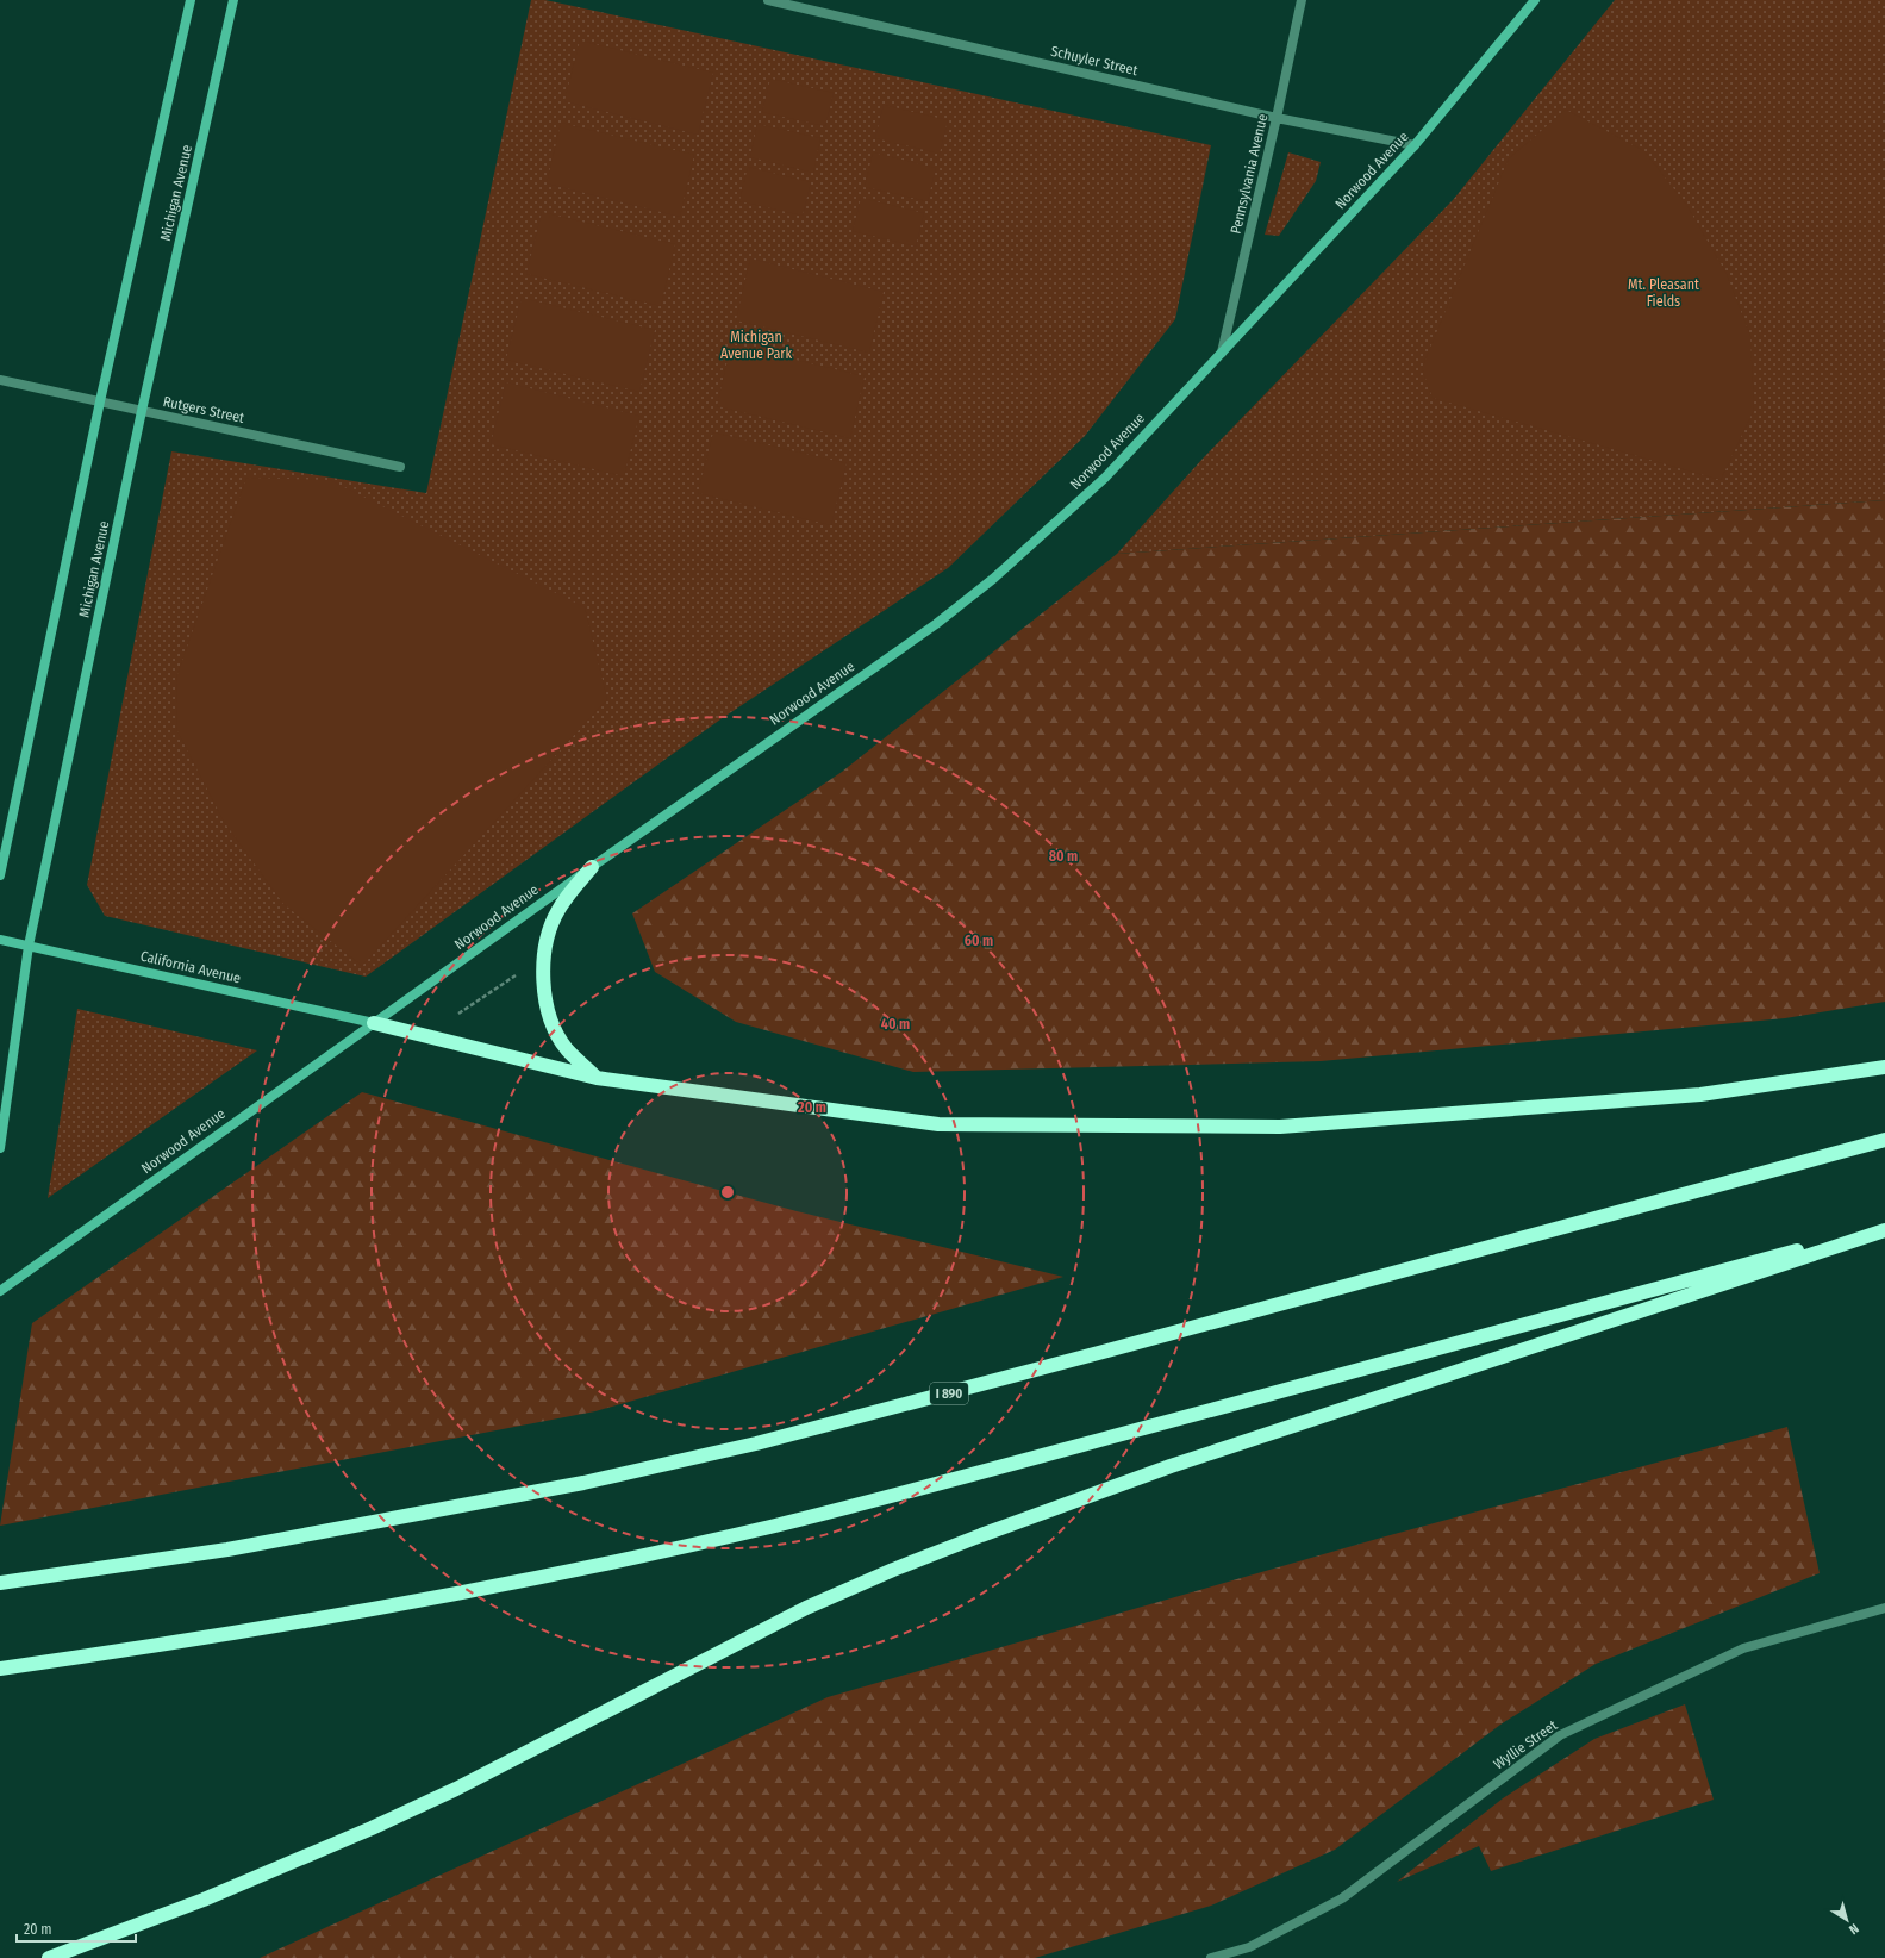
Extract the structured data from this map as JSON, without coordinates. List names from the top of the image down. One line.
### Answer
{"streets":{"highway":["I 890"],"street":["Schuyler Street","Norwood Avenue","Pennsylvania Avenue","Michigan Avenue","Rutgers Street","California Avenue","Wyllie Street"]},"crossings":[["Schuyler Street","Norwood Avenue"],["Schuyler Street","Pennsylvania Avenue"],["Norwood Avenue","Pennsylvania Avenue"],["Norwood Avenue","California Avenue"],["Michigan Avenue","Rutgers Street"],["Michigan Avenue","California Avenue"]],"parks":["Mt. Pleasant Fields","Michigan Avenue Park"],"scale_bar":"20 m","north":"bottom right","rings":["80 m","60 m","40 m","20 m"]}
